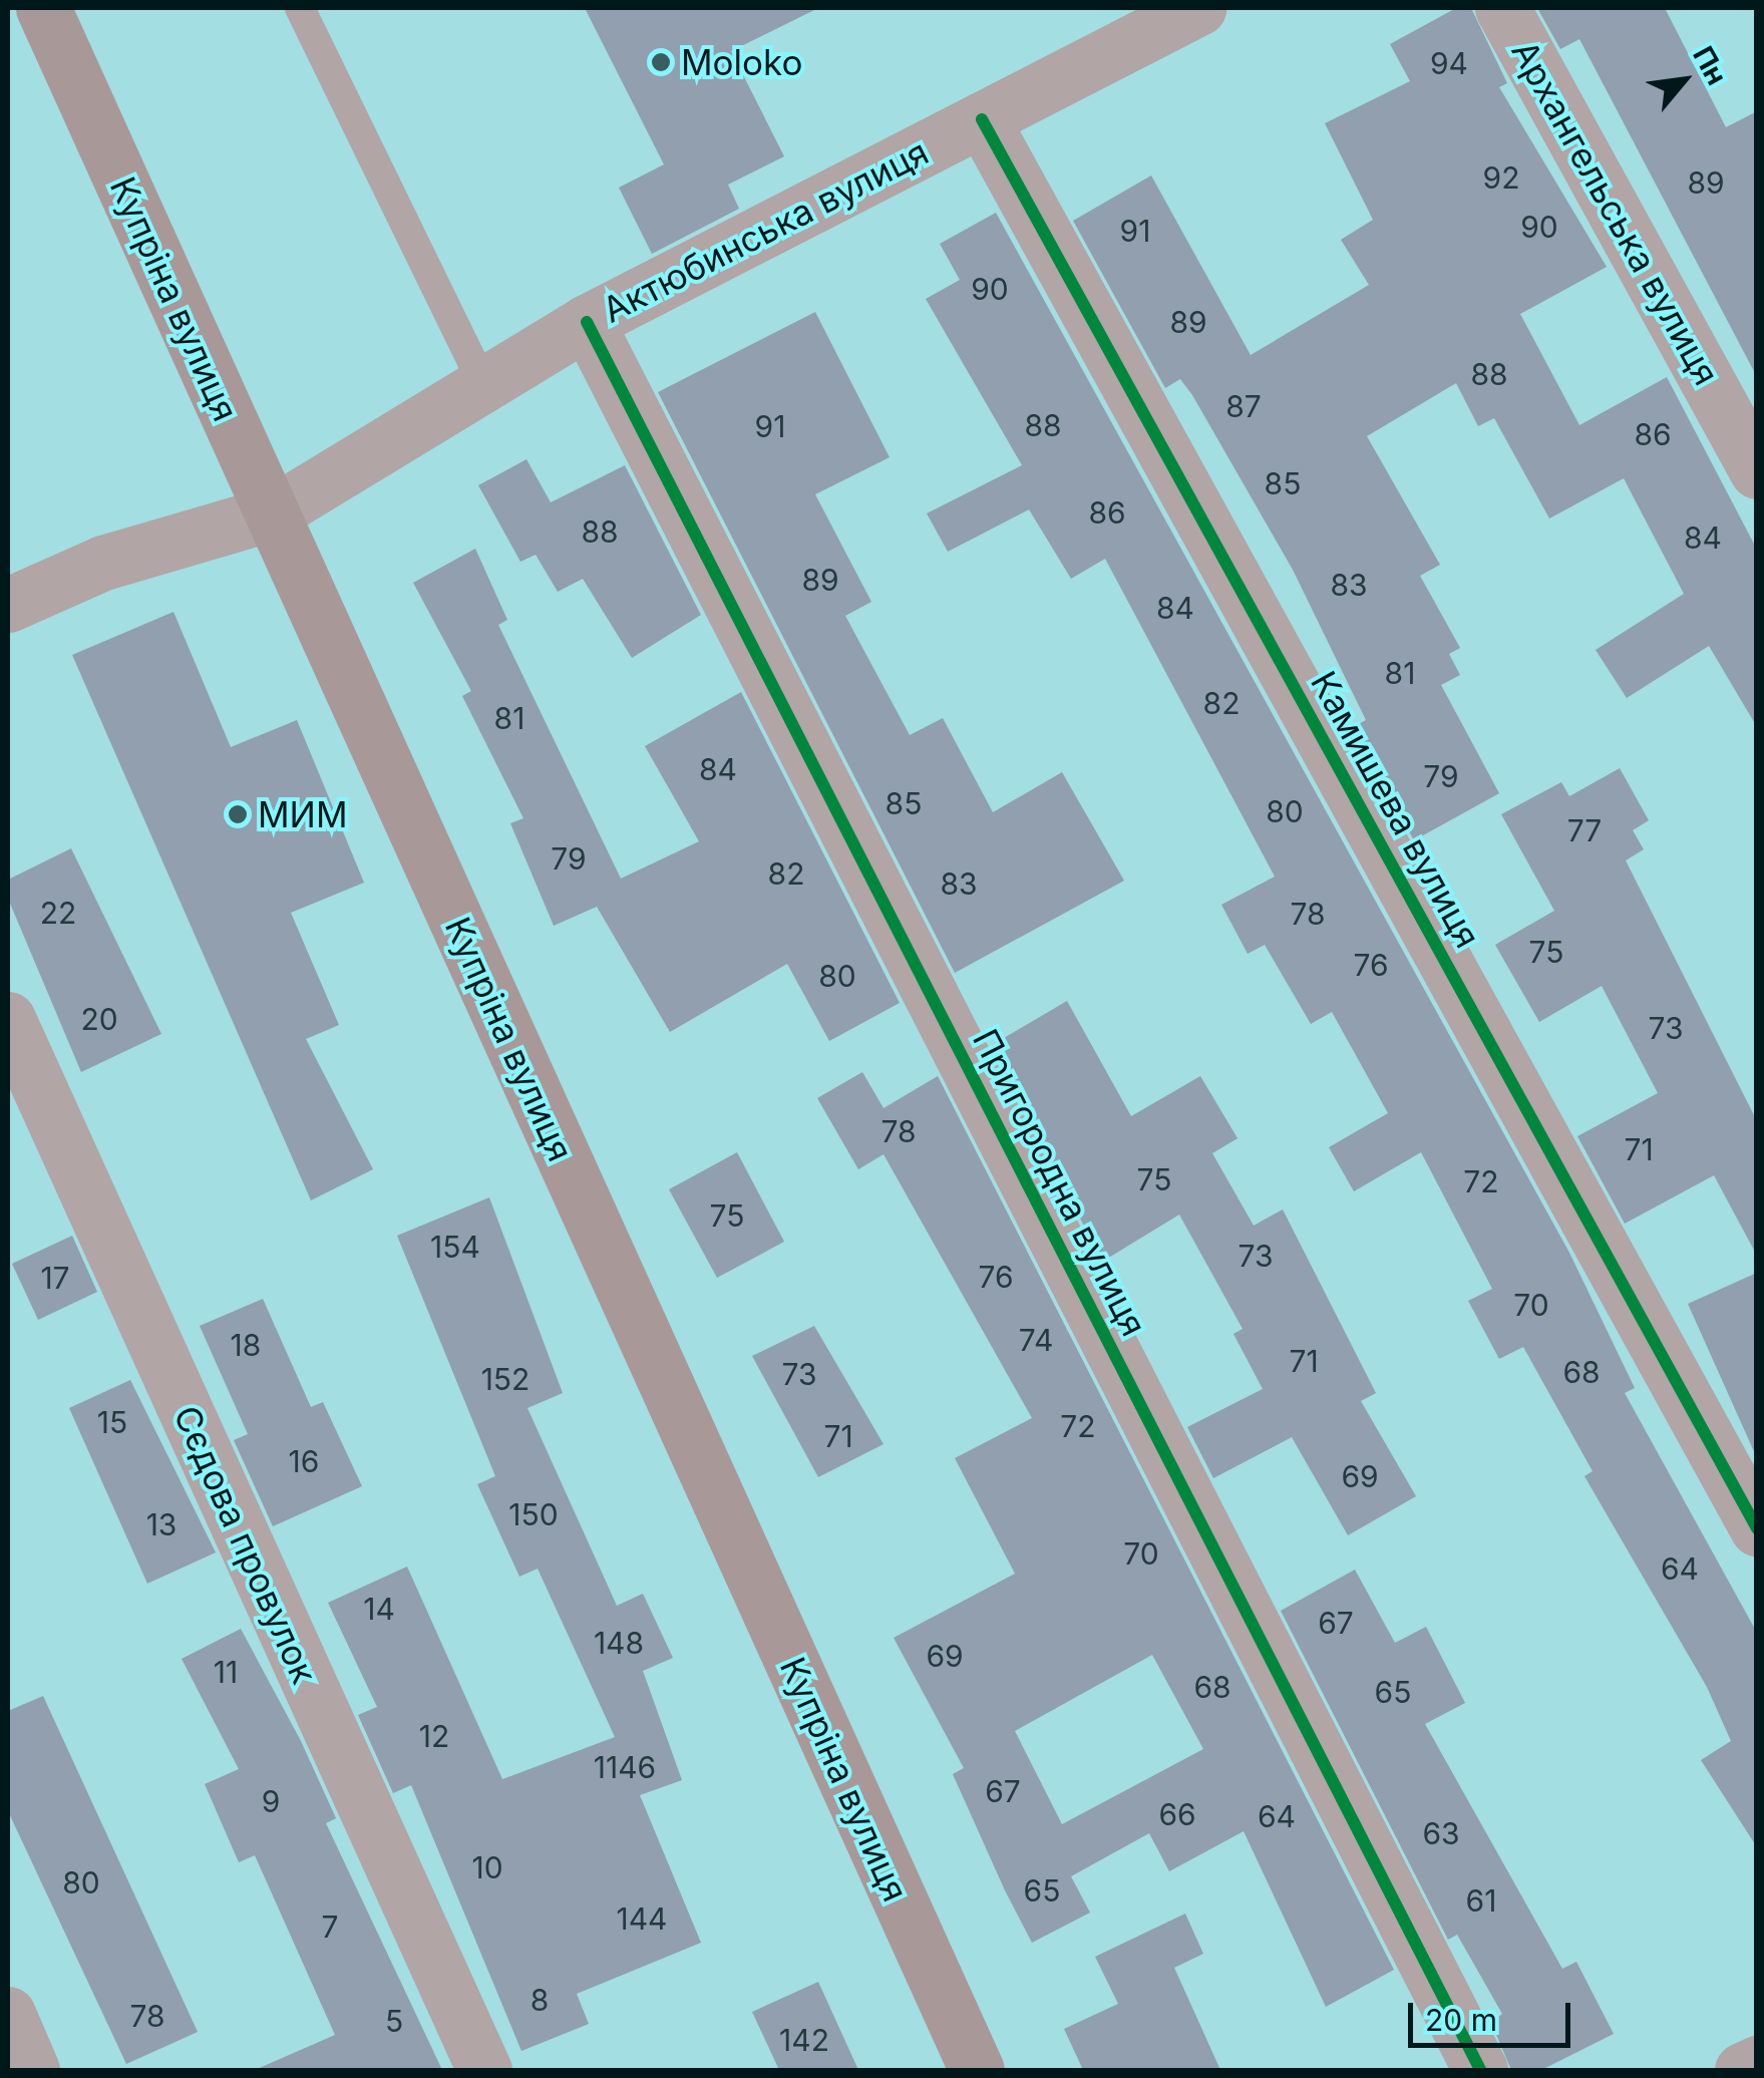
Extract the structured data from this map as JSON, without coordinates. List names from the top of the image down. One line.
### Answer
{"streets":{"main road":["Купріна вулиця"],"street":["Архангельська вулиця","Актюбинська вулиця","Камишева вулиця","Пригородна вулиця","Сєдова провулок"]},"crossings":[["Актюбинська вулиця","Купріна вулиця"],["Актюбинська вулиця","Камишева вулиця"],["Актюбинська вулиця","Пригородна вулиця"]],"places":["Moloko","МИМ"],"house_numbers":["94","92","89","90","91","90","89","88","87","88","91","86","85","86","88","84","89","83","84","81","82","81","84","79","85","80","77","79","82","83","22","78","75","76","80","20","73","78","71","75","72","75","154","73","76","17","70","74","18","71","68","73","152","15","72","71","16","69","150","13","70","64","14","67","148","69","11","68","65","12","1146","67","9","66","64","63","10","80","65","61","144","7","8","78","5","142"],"scale_bar":"20 m","north":"top right"}
